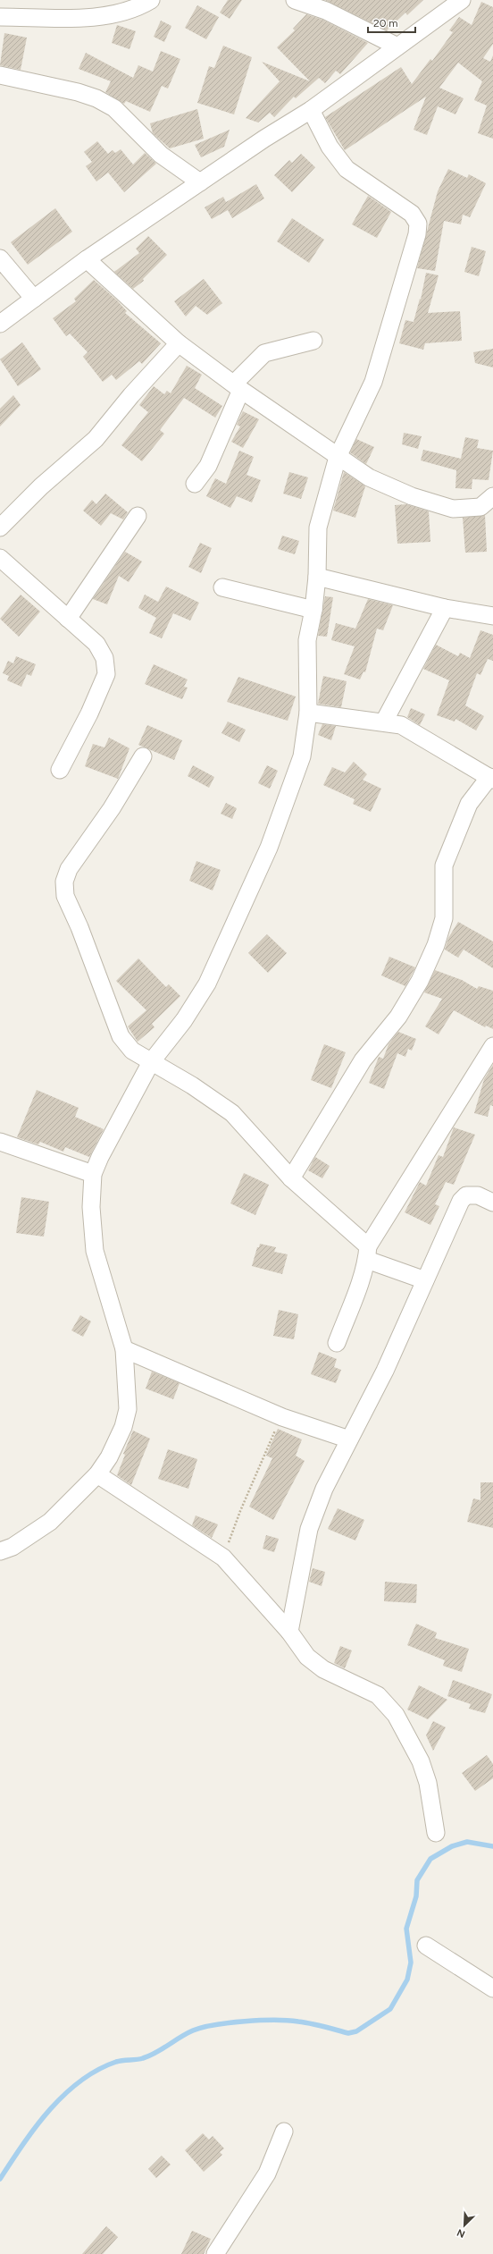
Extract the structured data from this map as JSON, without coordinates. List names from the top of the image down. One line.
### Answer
{"scale_bar":"20 m","north":"bottom left"}
